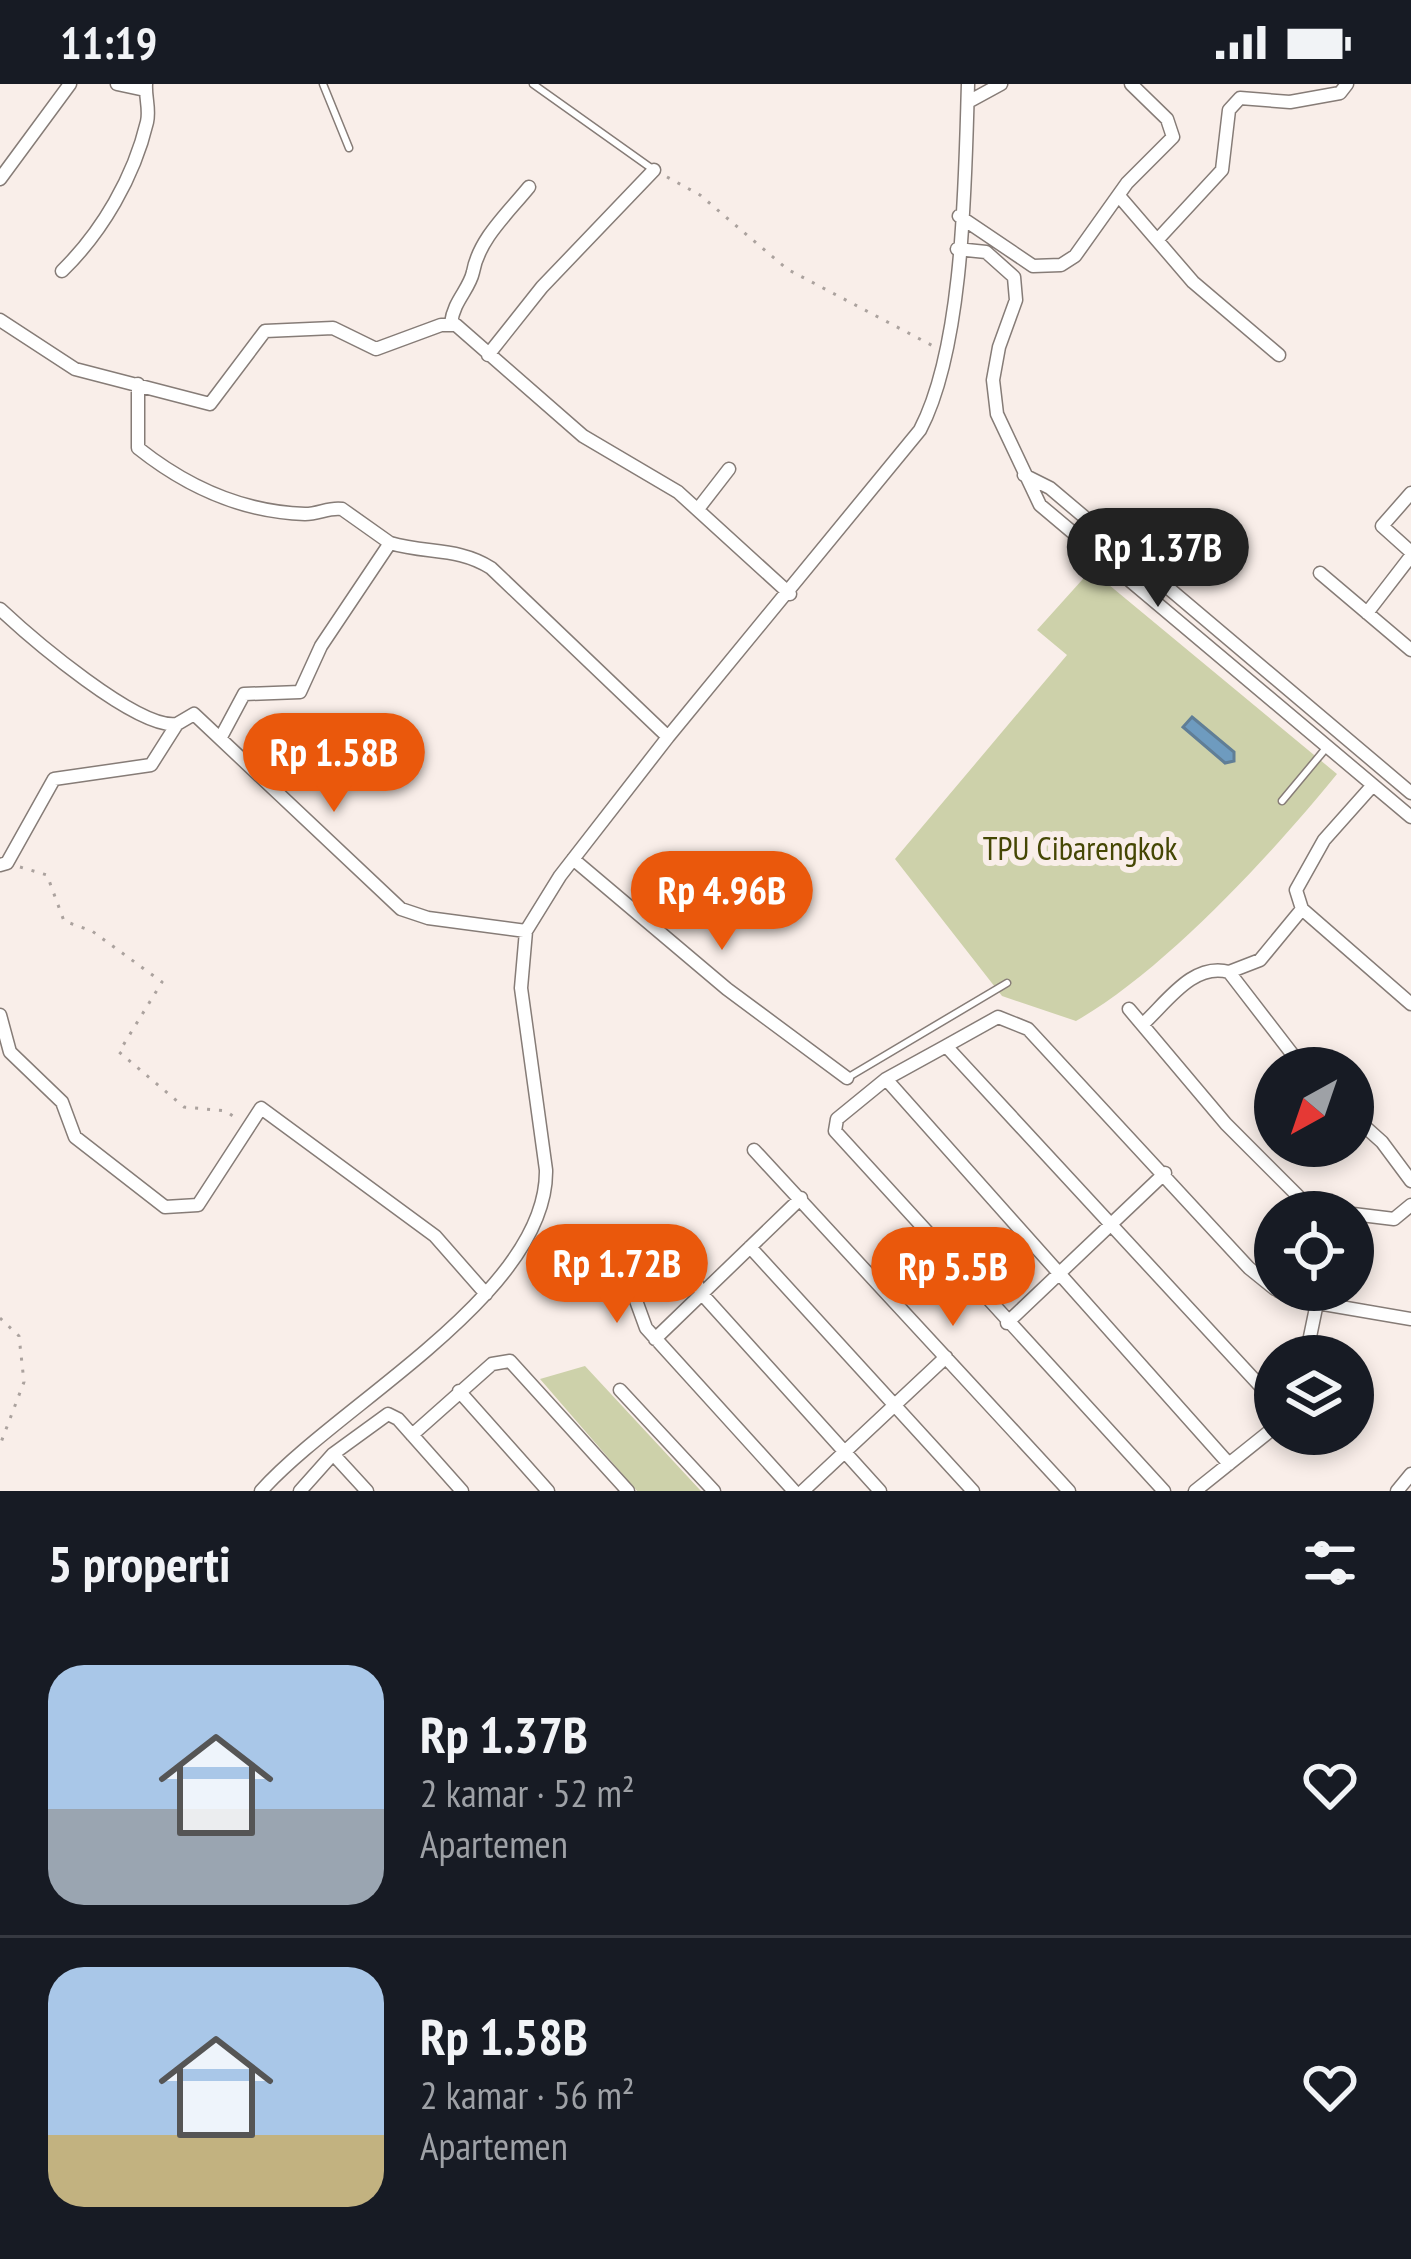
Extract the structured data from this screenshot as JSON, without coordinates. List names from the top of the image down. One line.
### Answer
{"parks":["TPU Cibarengkok"],"north":"bottom left","page":{"status":"11:19","price":["Rp 1.37B","Rp 1.58B","Rp 4.96B","Rp 1.72B","Rp 5.5B"],"heading":"5 properti","list":[{"name":"Rp 1.37B","note":"2 kamar · 52 m² · Apartemen"},{"name":"Rp 1.58B","note":"2 kamar · 56 m² · Apartemen"}]}}
